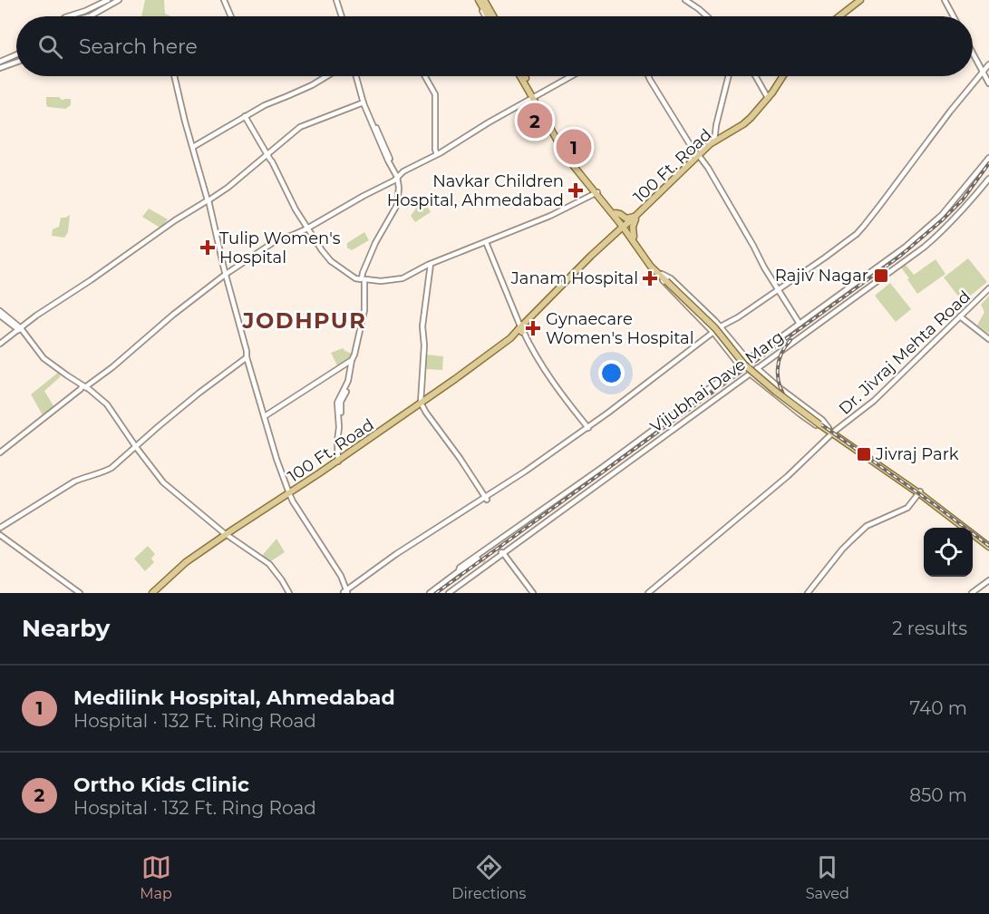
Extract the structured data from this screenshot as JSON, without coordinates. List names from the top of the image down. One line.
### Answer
{"streets":{"main road":["100 Ft. Road"],"street":["Dr. Jivraj Mehta Road","Vijubhai Dave Marg"]},"districts":["JODHPUR"],"places":{"health":["Navkar Children Hospital, Ahmedabad","Tulip Women's Hospital","Janam Hospital","Gynaecare Women's Hospital"],"transit":["Rajiv Nagar","Jivraj Park"]},"page":{"search":"Search here","pins":["2","1"],"heading":["Nearby","2 results"],"list":[{"mark":"1","name":"Medilink Hospital, Ahmedabad","note":"Hospital · 132 Ft. Ring Road","value":"740 m"},{"mark":"2","name":"Ortho Kids Clinic","note":"Hospital · 132 Ft. Ring Road","value":"850 m"}],"nav":["Map","Directions","Saved"]}}
